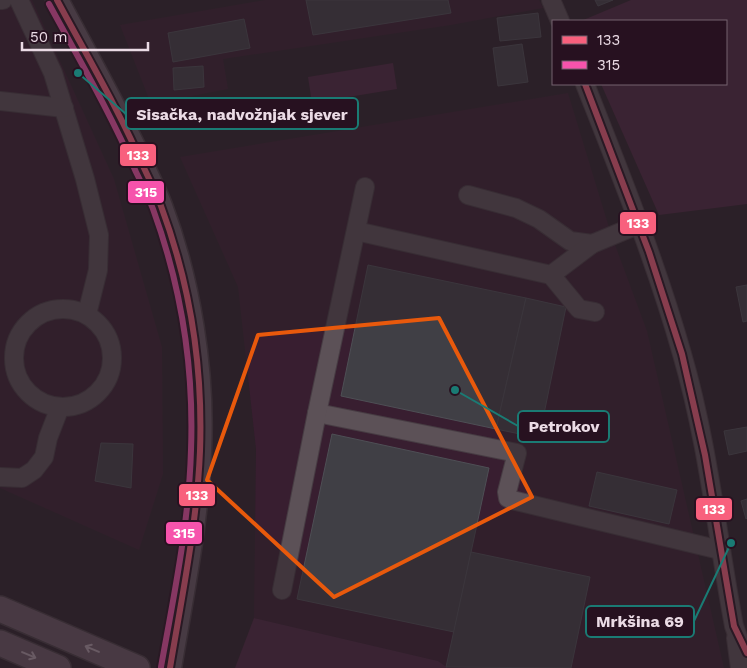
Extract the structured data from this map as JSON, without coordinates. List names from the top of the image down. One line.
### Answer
{"places":["Sisačka, nadvožnjak sjever","Petrokov","Mrkšina 69"],"lines":["transit line 133","transit line 315"],"legend":["133","315"],"scale_bar":"50 m"}
